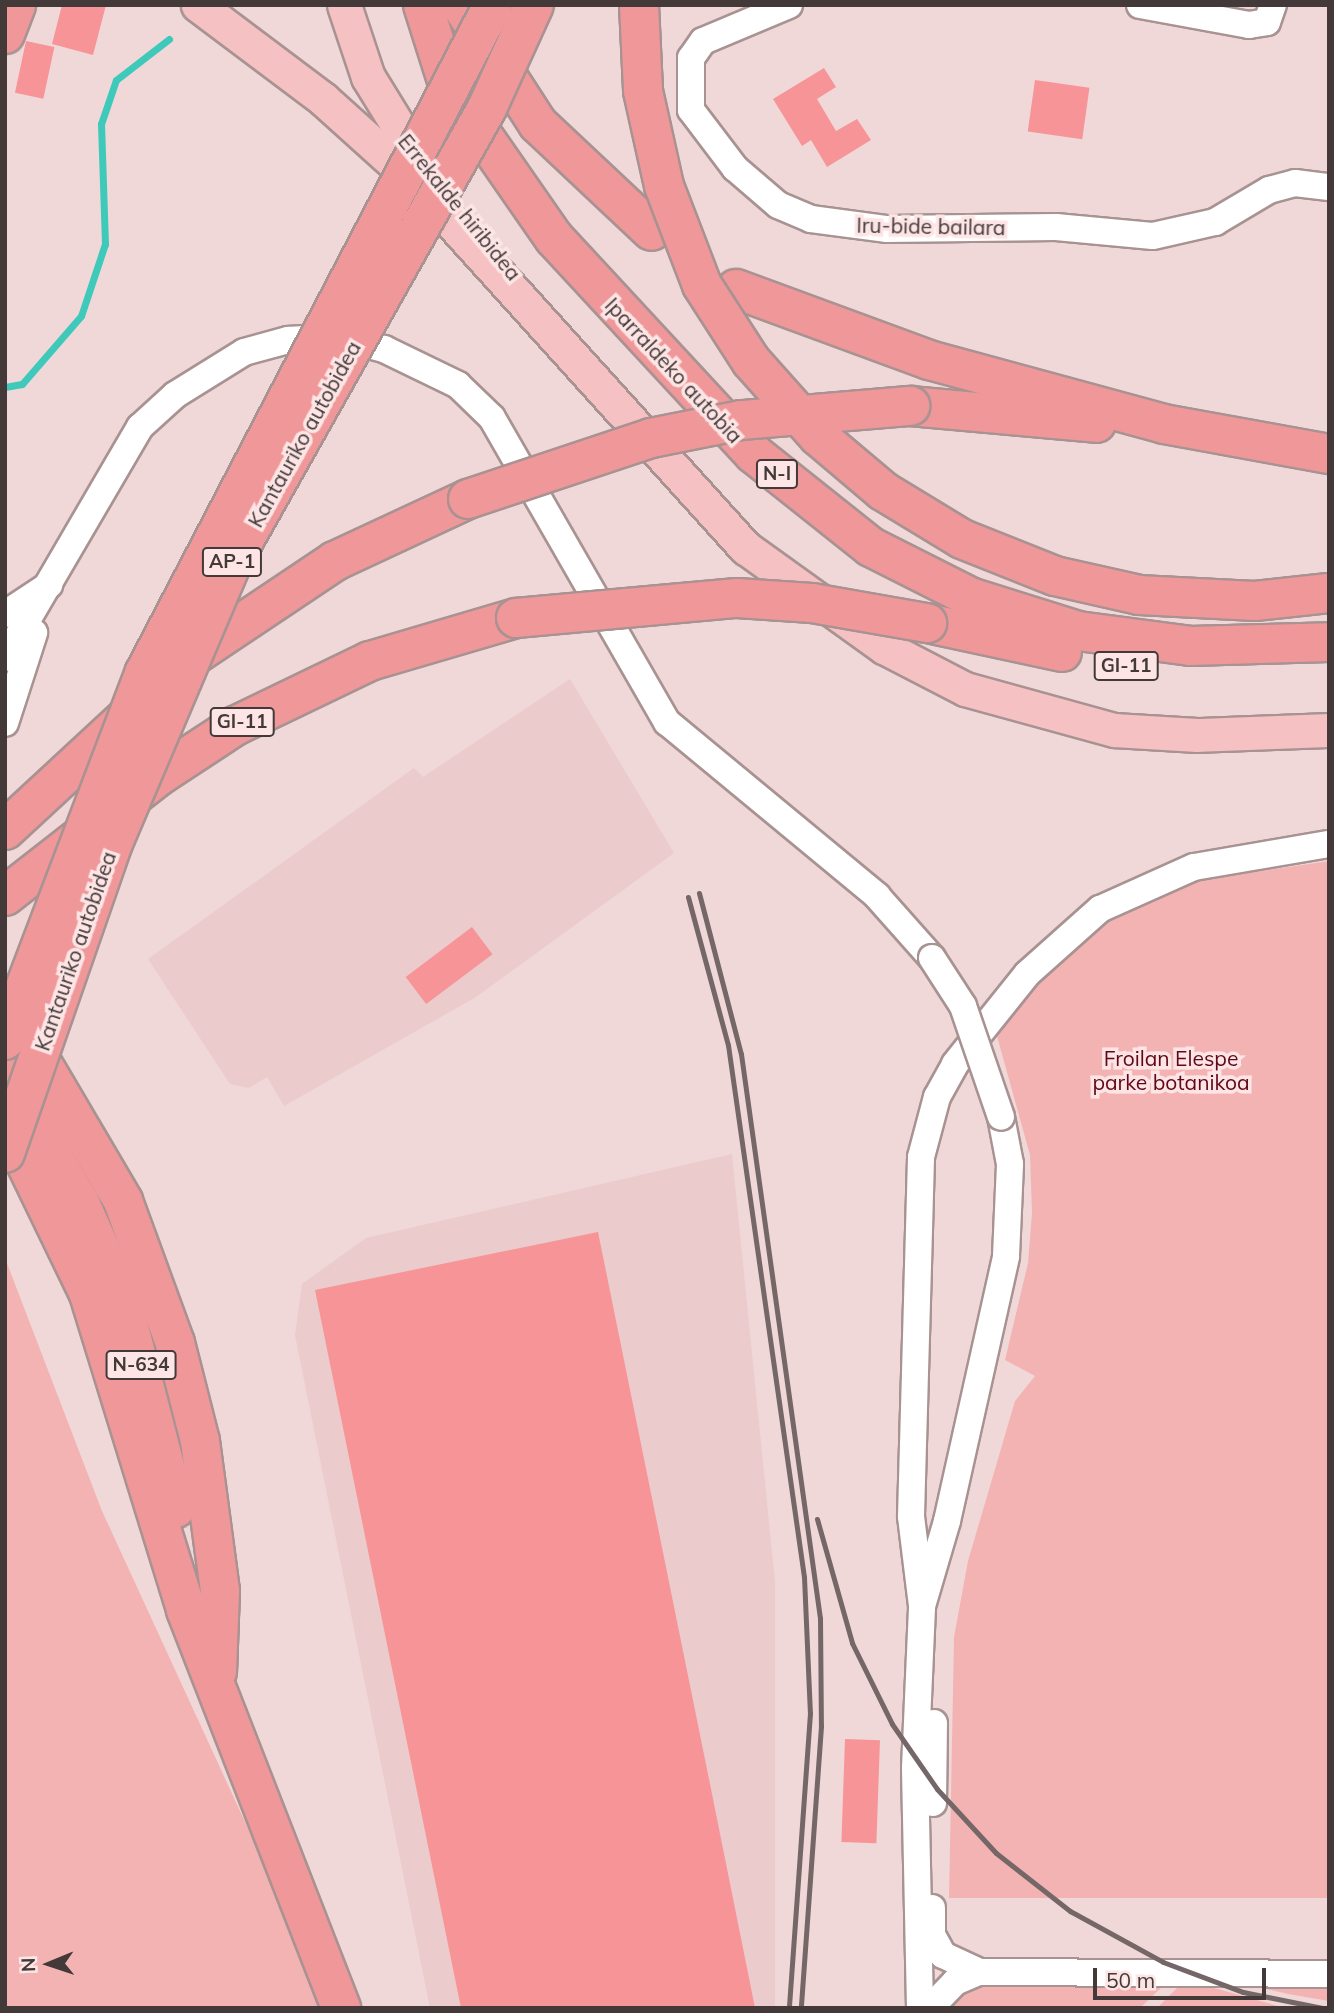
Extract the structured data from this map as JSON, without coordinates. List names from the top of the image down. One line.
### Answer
{"streets":{"highway":["Iparraldeko autobia","Kantauriko autobidea","N-I","AP-1","GI-11","N-634"],"main road":["Errekalde hiribidea"],"street":["Iru-bide bailara"]},"parks":["Froilan Elespe parke botanikoa"],"scale_bar":"50 m","north":"left"}
